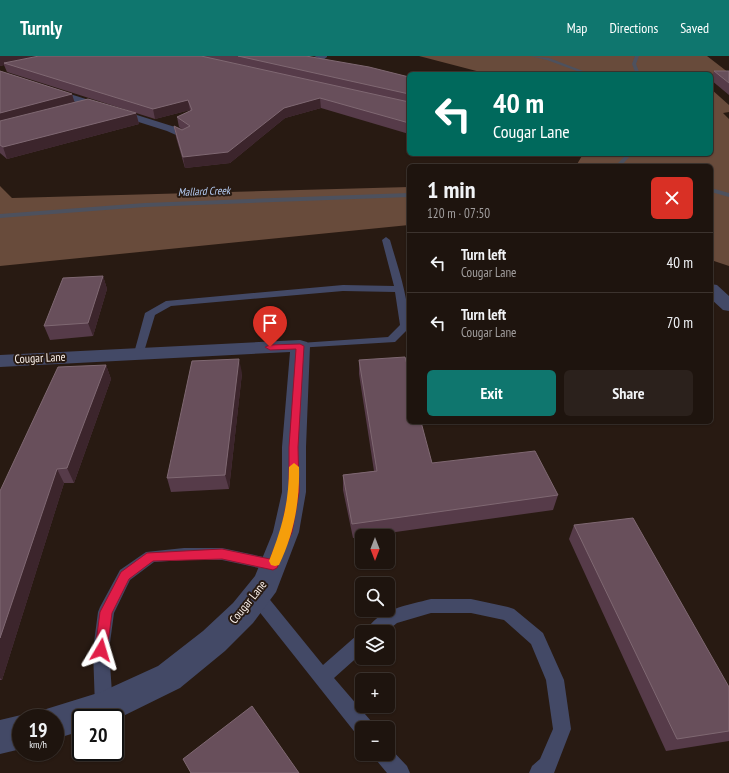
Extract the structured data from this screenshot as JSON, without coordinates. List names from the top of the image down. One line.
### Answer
{"streets":{"street":["Cougar Lane"]},"water":["Mallard Creek"],"north":"bottom","page":{"header":"Turnly","nav":["Map","Directions","Saved"],"turn":["40 m","Cougar Lane"],"heading":["1 min","120 m · 07:50"],"list":[{"name":"Turn left","note":"Cougar Lane","value":"40 m"},{"name":"Turn left","note":"Cougar Lane","value":"70 m"}],"buttons":["Exit","Share"],"map_buttons":["+","−"],"speed":"19 km/h","limit":"20"}}
